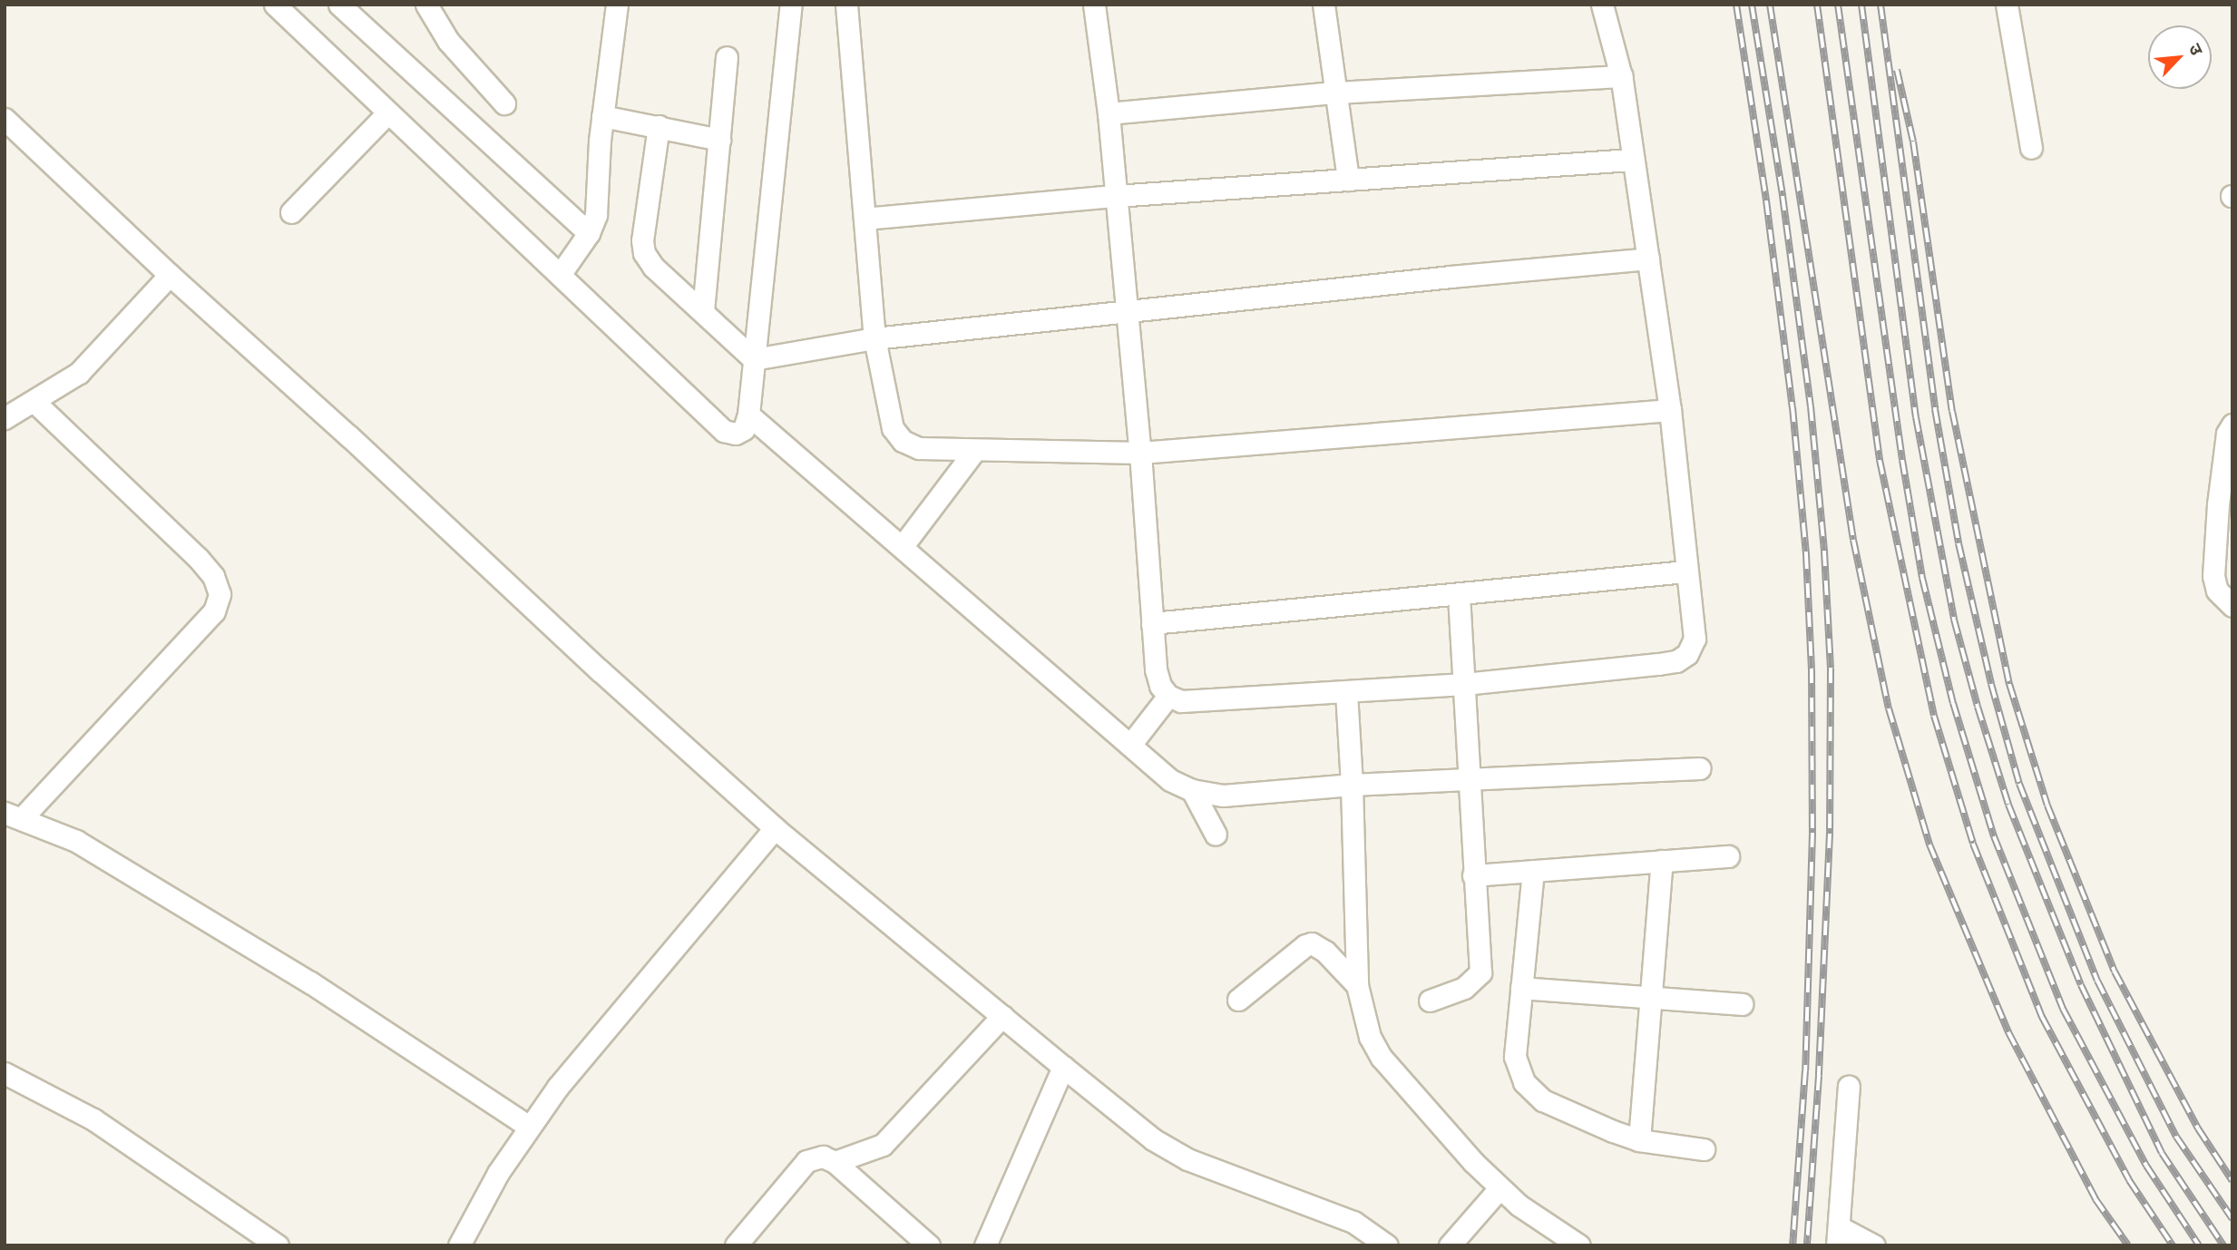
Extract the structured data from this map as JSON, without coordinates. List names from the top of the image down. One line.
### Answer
{"north":"top right"}
